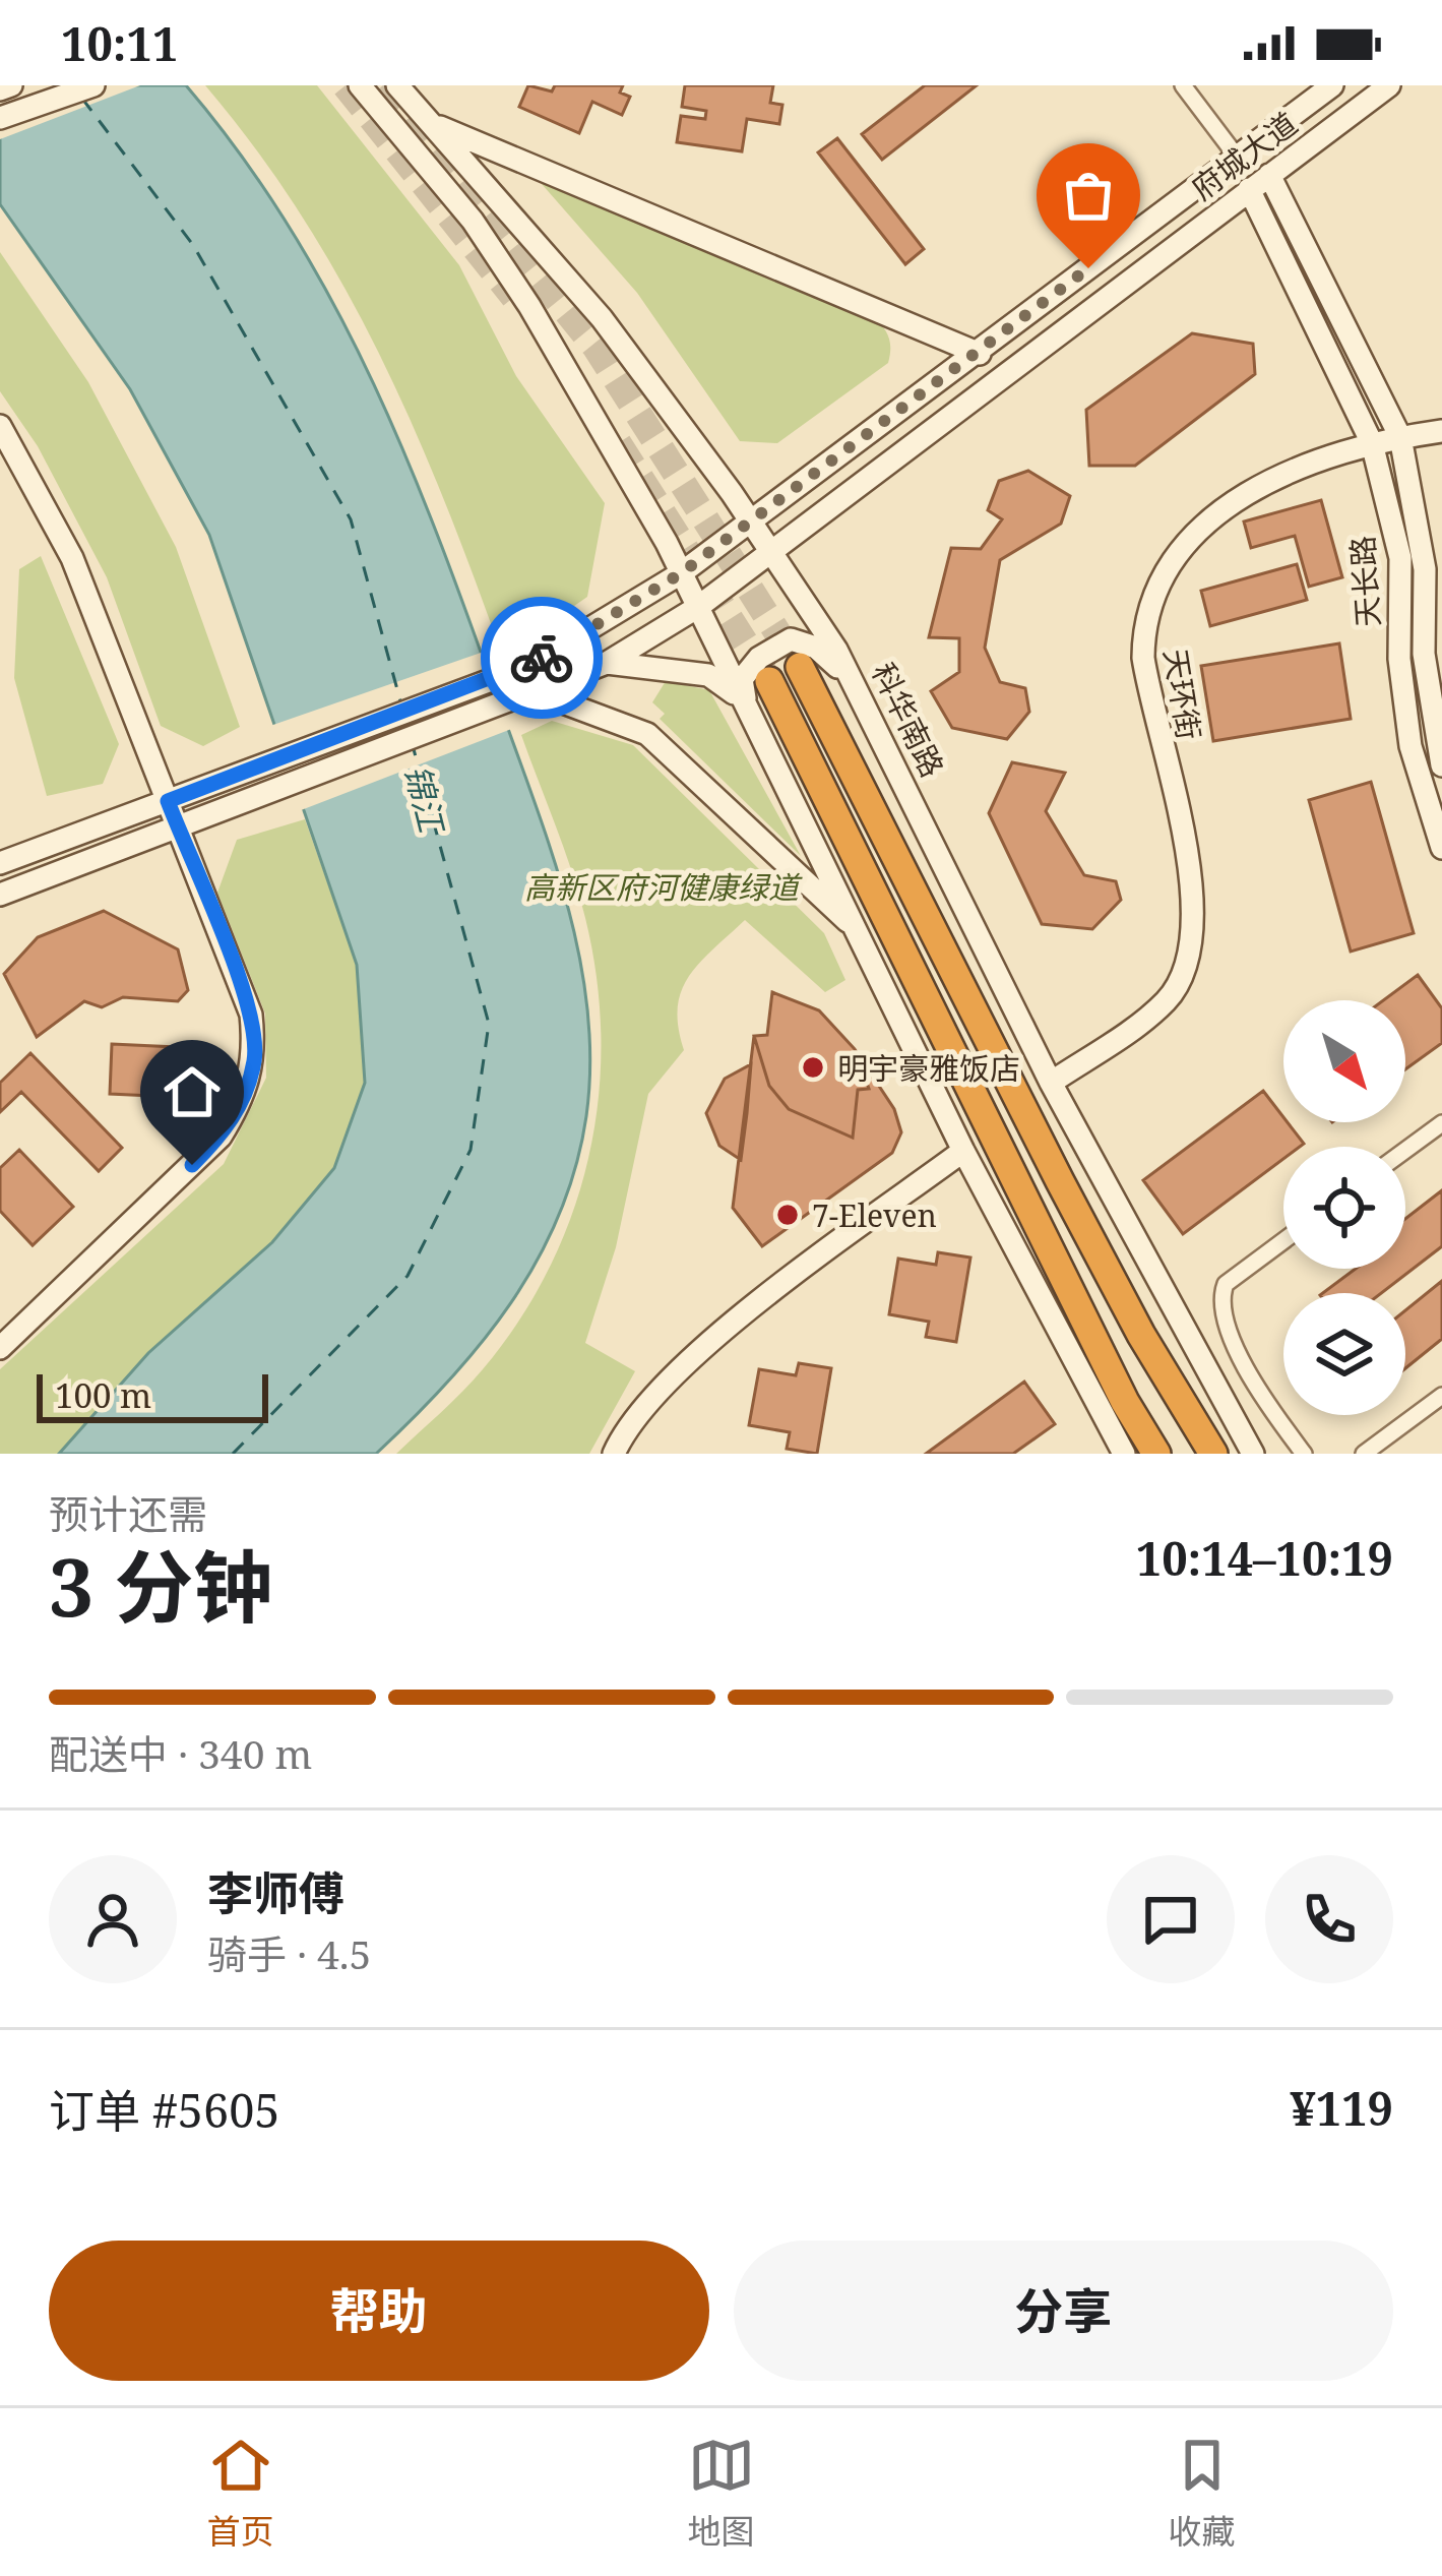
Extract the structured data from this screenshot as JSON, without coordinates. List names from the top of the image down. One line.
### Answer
{"streets":{"main road":["府城大道","天长路","天环街","科华南路"]},"crossings":[["府城大道","天长路"],["府城大道","科华南路"],["天长路","天环街"],["天环街","科华南路"]],"water":["锦江"],"parks":["高新区府河健康绿道"],"places":["明宇豪雅饭店","7-Eleven"],"scale_bar":"100 m","north":"bottom right","page":{"status":"10:11","scale":"100 m","heading":["3 分钟","预计还需","10:14–10:19"],"panel":["李师傅","骑手 · 4.5","订单 #5605","¥119"],"bar":"配送中 · 340 m","buttons":["帮助","分享"],"tabs":["首页","地图","收藏"]}}
